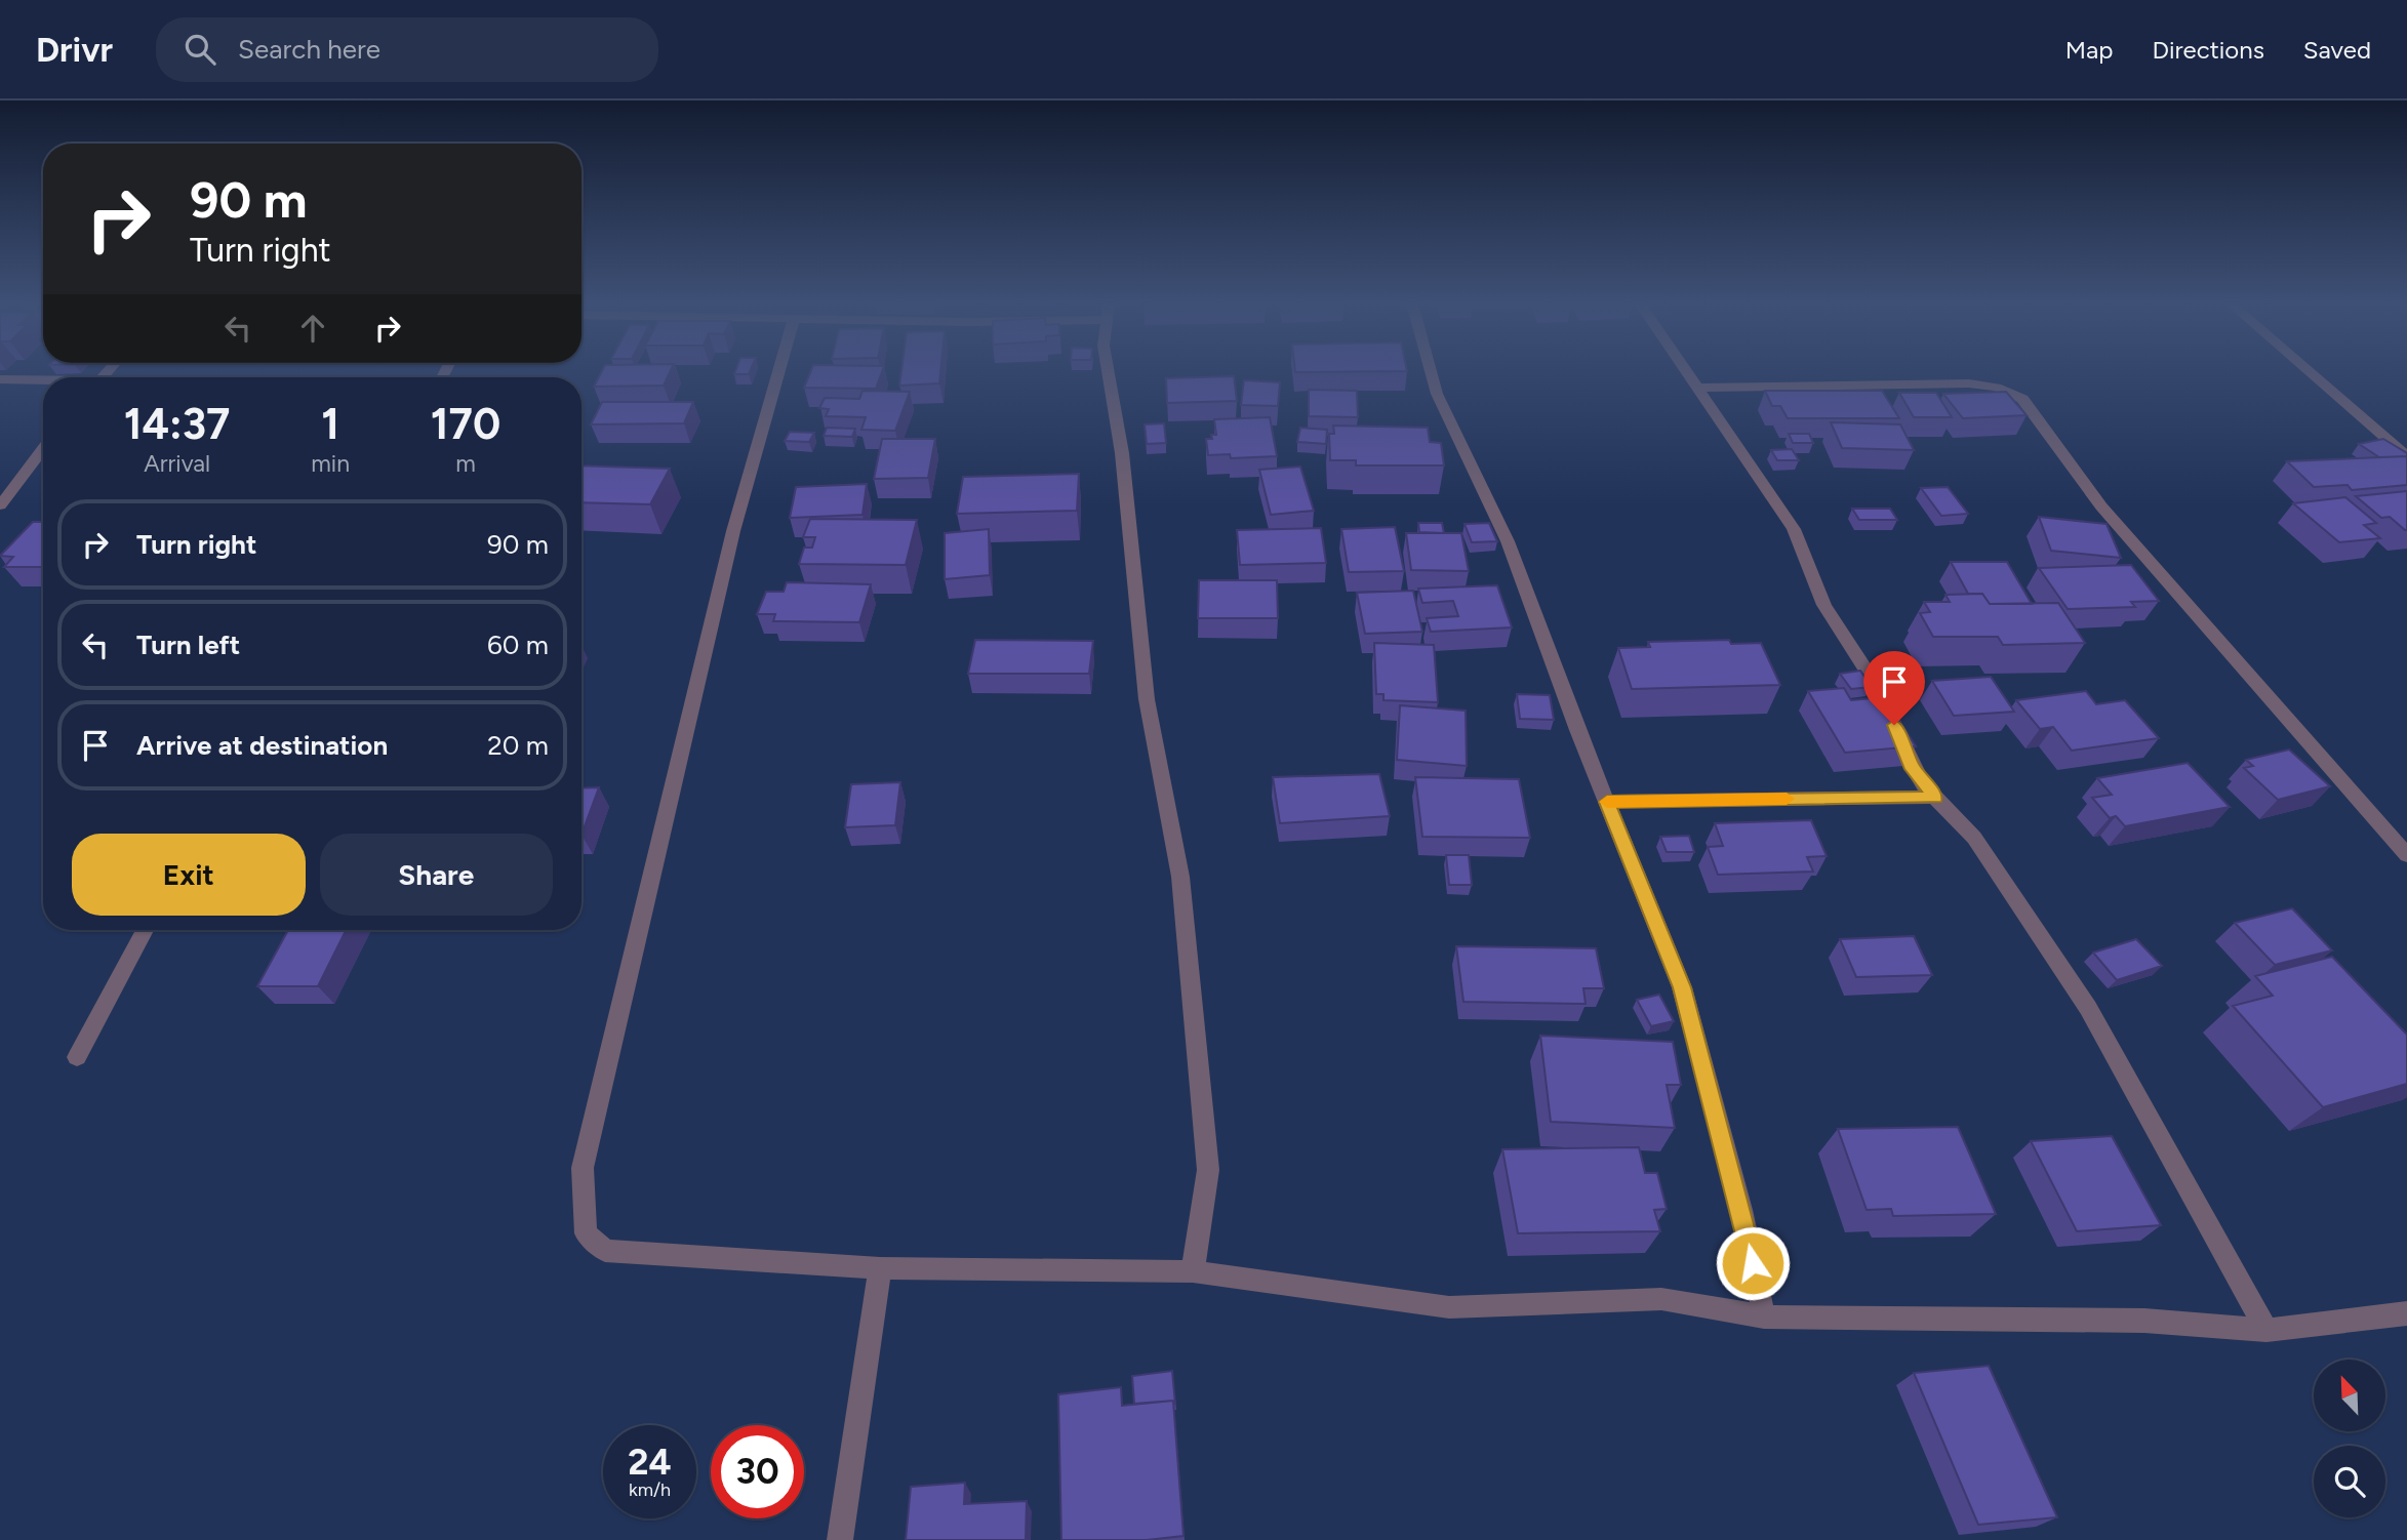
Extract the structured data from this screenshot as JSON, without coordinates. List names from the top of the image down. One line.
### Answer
{"north":"top left","page":{"header":"Drivr","search":"Search here","nav":["Map","Directions","Saved"],"turn":["90 m","Turn right"],"eta":["14:37","Arrival","1","min","170","m"],"list":[{"name":"Turn right","value":"90 m"},{"name":"Turn left","value":"60 m"},{"name":"Arrive at destination","value":"20 m"}],"buttons":["Exit","Share"],"speed":"24 km/h","limit":"30"}}
